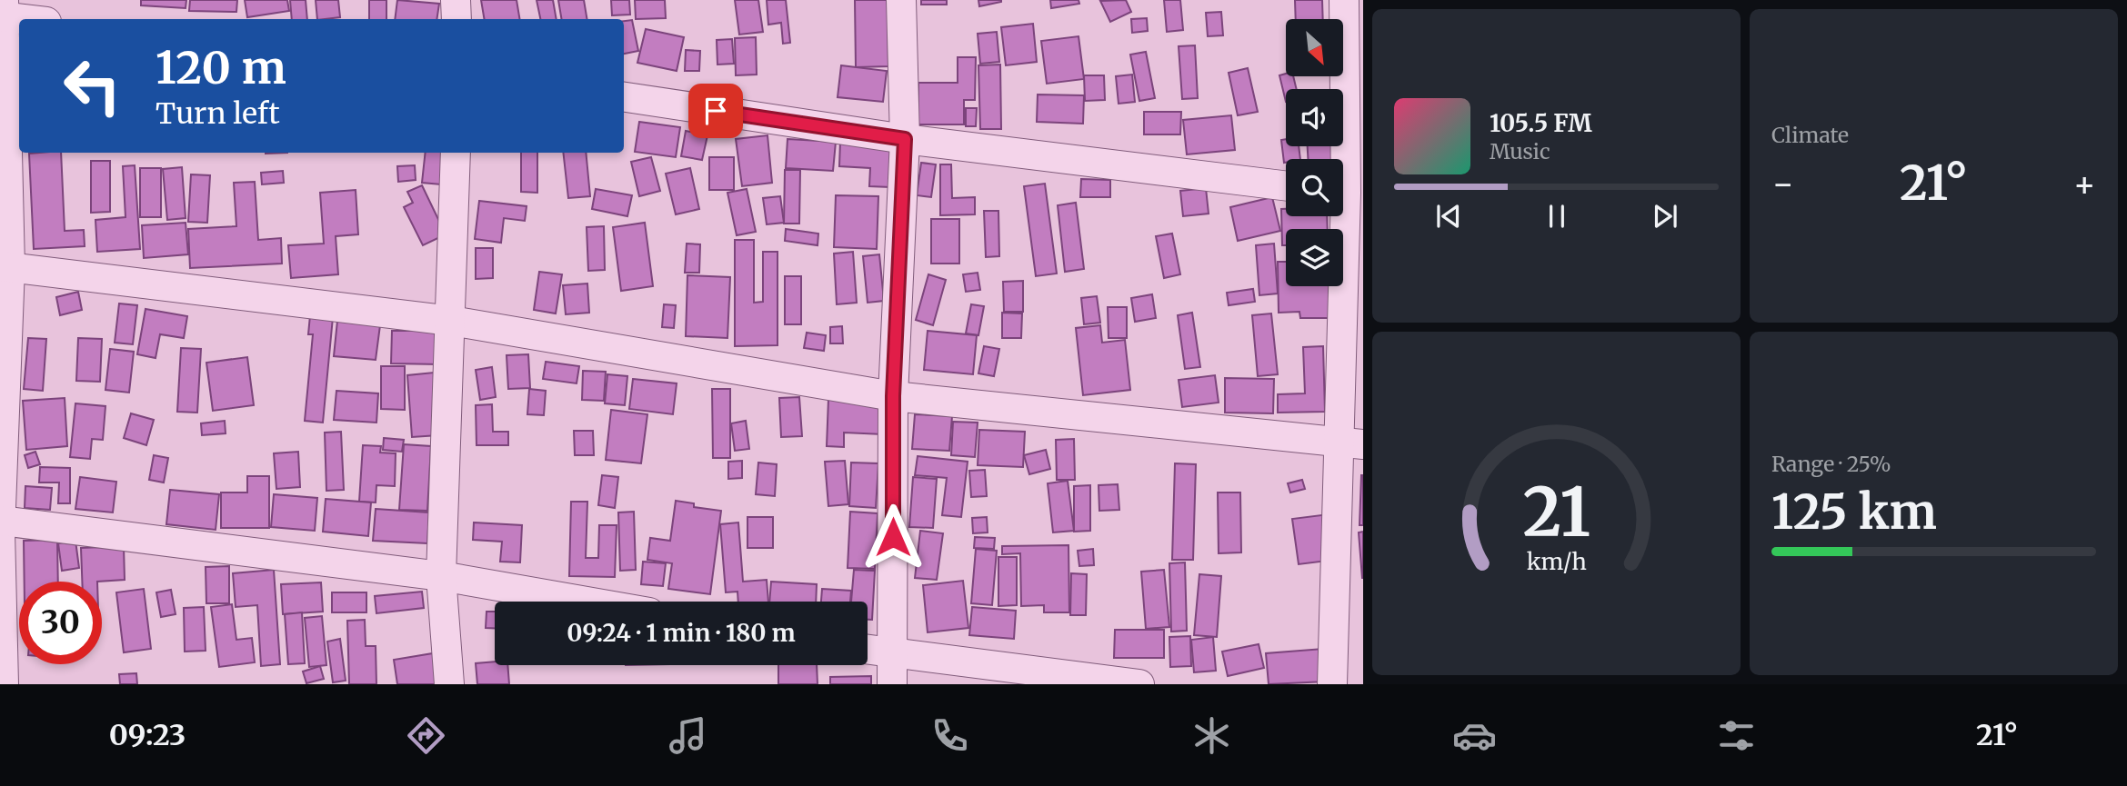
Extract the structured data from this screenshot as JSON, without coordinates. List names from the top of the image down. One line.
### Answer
{"north":"bottom right","page":{"tile":["Climate",["Range · 25%","125 km"]],"turn":["120 m","Turn left"],"song":["105.5 FM","Music"],"heat":["−","21°","+"],"limit":"30","trip":"09:24 · 1 min · 180 m","tabs":["09:23","21°"],"gauge":["21","km/h"]}}
